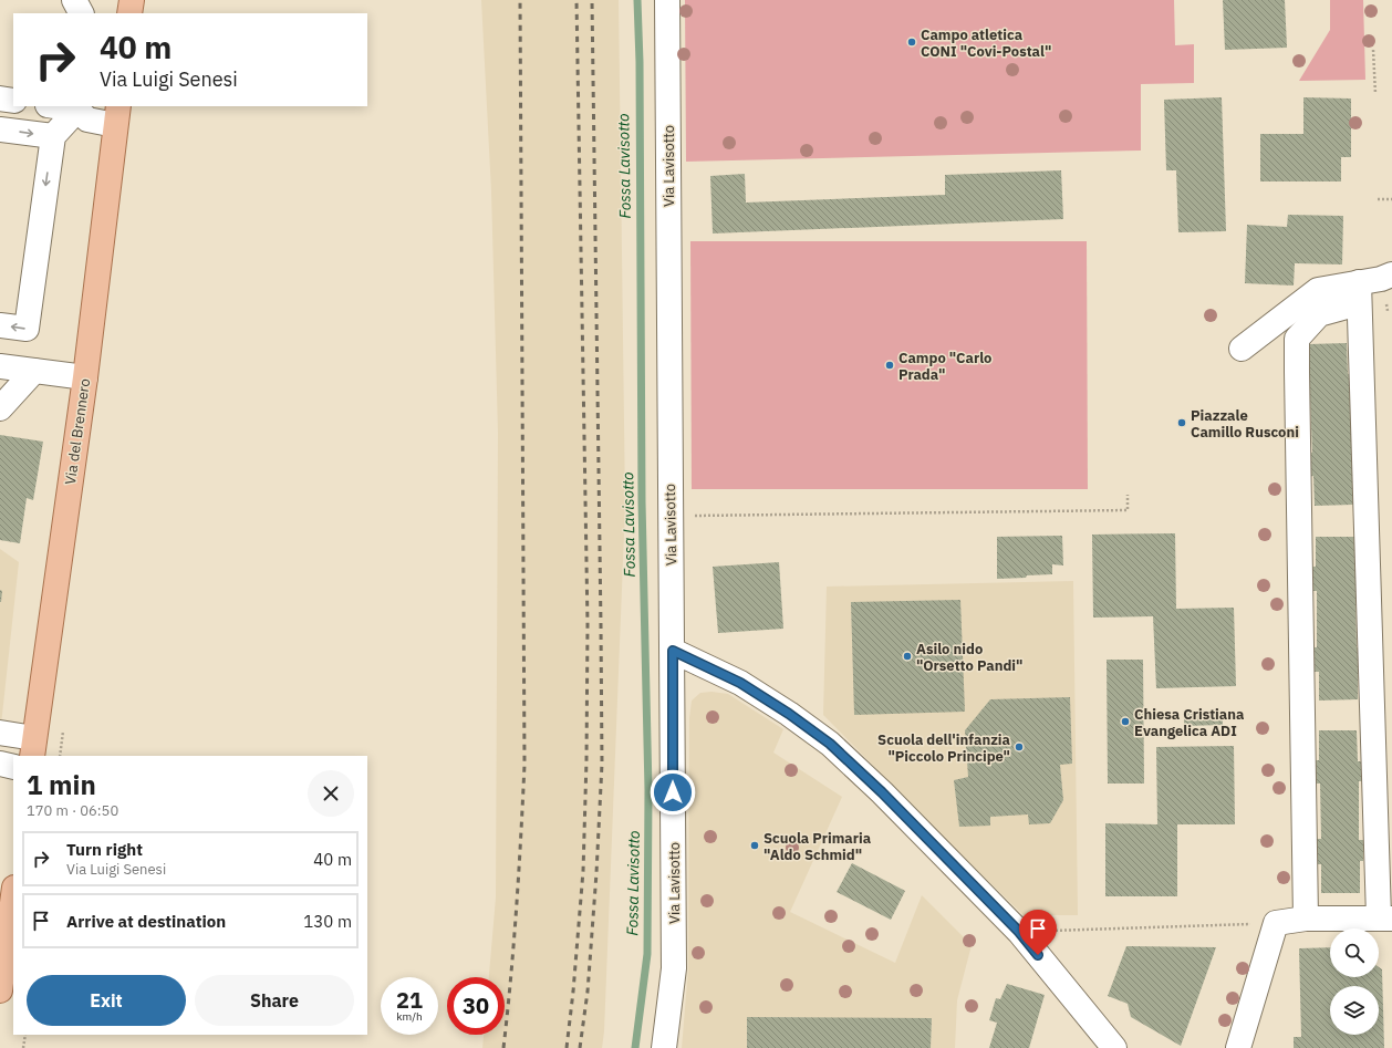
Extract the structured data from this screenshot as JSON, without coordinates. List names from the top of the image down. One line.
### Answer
{"streets":{"main road":["Via del Brennero"],"street":["Via Lavisotto"]},"water":["Fossa Lavisotto"],"places":["Campo atletica CONI \"Covi-Postal\"","Campo \"Carlo Prada\"","Piazzale Camillo Rusconi","Asilo nido \"Orsetto Pandi\"","Chiesa Cristiana Evangelica ADI","Scuola dell'infanzia \"Piccolo Principe\"","Scuola Primaria \"Aldo Schmid\""],"page":{"turn":["40 m","Via Luigi Senesi"],"heading":["1 min","170 m · 06:50"],"list":[{"name":"Turn right","note":"Via Luigi Senesi","value":"40 m"},{"name":"Arrive at destination","value":"130 m"}],"buttons":["Exit","Share"],"speed":"21 km/h","limit":"30"}}
